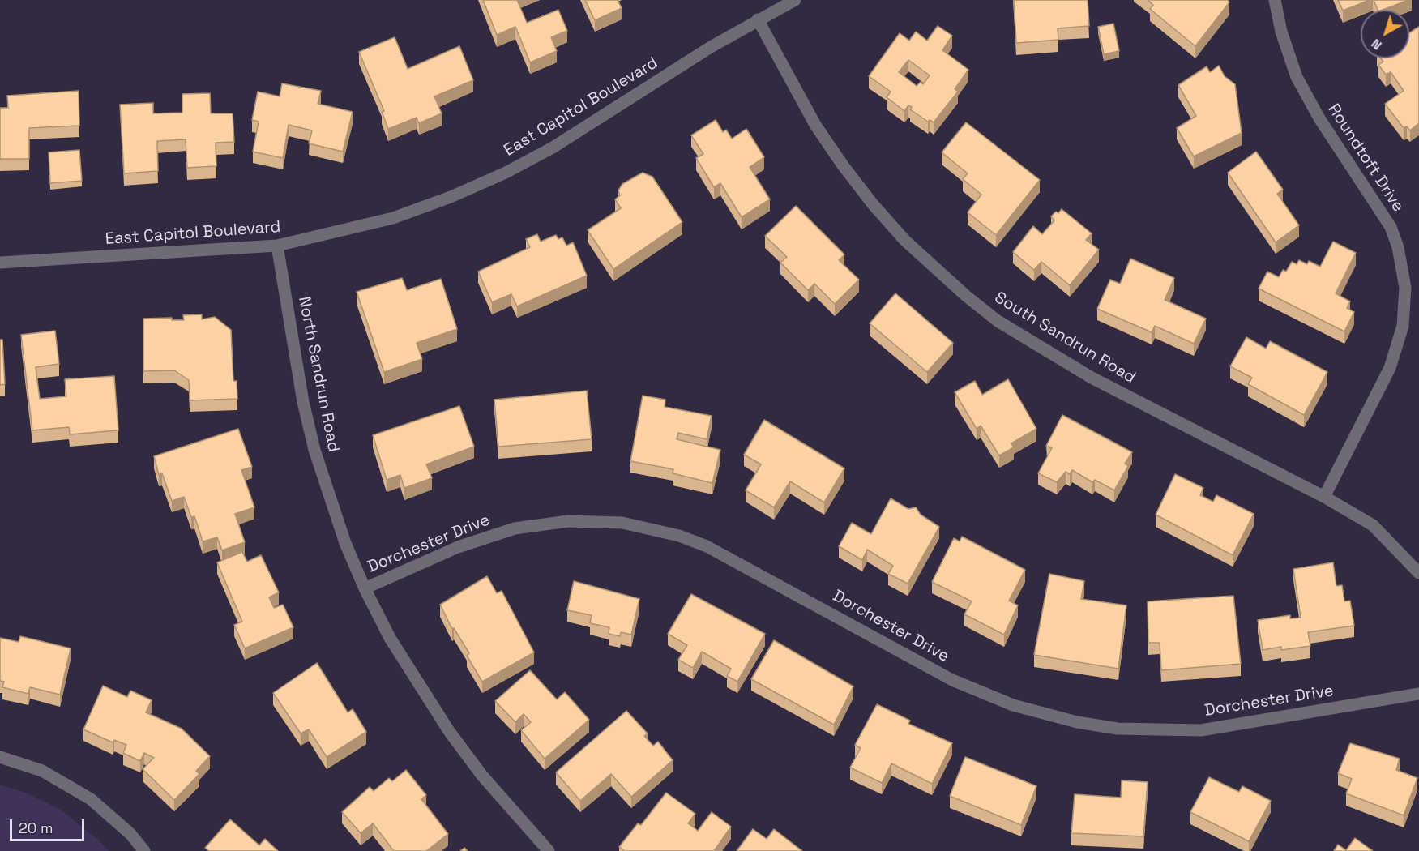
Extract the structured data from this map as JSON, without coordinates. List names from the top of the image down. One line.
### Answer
{"streets":{"street":["East Capitol Boulevard","Roundtoft Drive","South Sandrun Road","North Sandrun Road","Dorchester Drive"]},"crossings":[["East Capitol Boulevard","South Sandrun Road"],["East Capitol Boulevard","North Sandrun Road"],["Roundtoft Drive","South Sandrun Road"],["North Sandrun Road","Dorchester Drive"]],"scale_bar":"20 m","north":"bottom left"}
